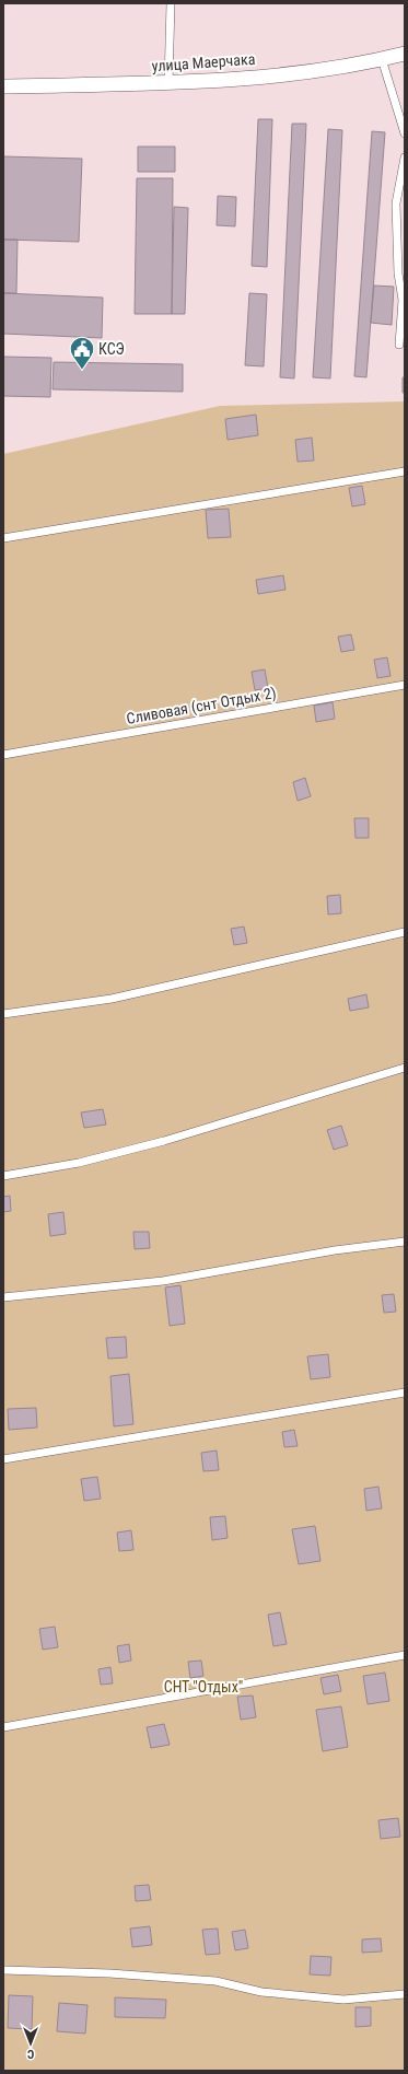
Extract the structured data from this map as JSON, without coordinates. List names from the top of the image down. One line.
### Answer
{"streets":{"street":["улица Маерчака"],"lane":["Сливовая (снт Отдых 2)"]},"parks":["СНТ \"Отдых\""],"places":{"public building":["КСЭ"]},"north":"bottom"}
